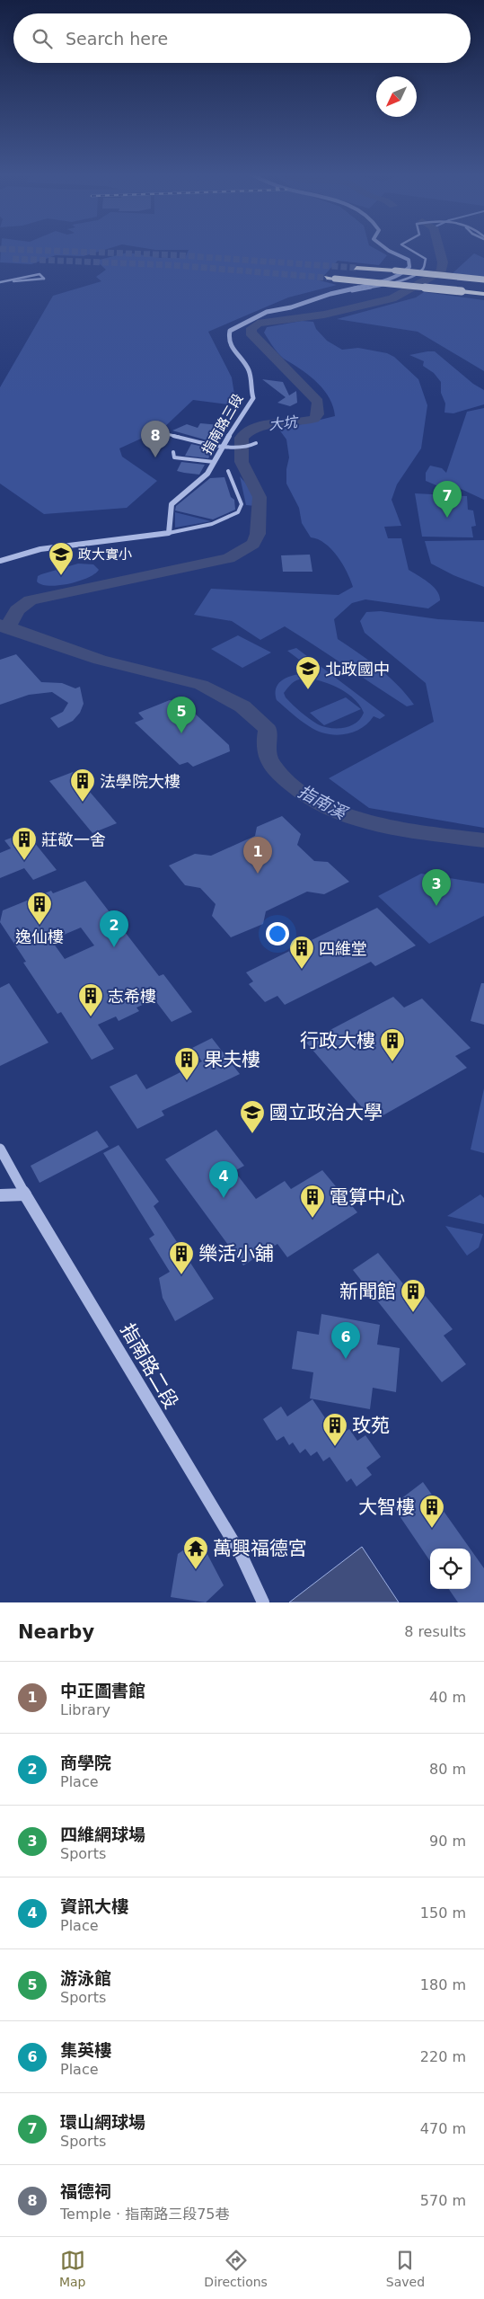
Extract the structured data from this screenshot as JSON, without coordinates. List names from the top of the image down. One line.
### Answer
{"streets":{"street":["指南路三段","指南路二段"]},"water":["大坑","指南溪"],"places":{"school or university":["政大實小","北政國中","國立政治大學"],"building":["法學院大樓","莊敬一舍","逸仙樓","四維堂","志希樓","行政大樓","果夫樓","電算中心","樂活小舖","新聞館","玫苑","大智樓"],"temple":["萬興福德宮"]},"north":"bottom left","page":{"search":"Search here","pins":["8","7","5","1","3","2","4","6"],"heading":["Nearby","8 results"],"list":[{"mark":"1","name":"中正圖書館","note":"Library","value":"40 m"},{"mark":"2","name":"商學院","note":"Place","value":"80 m"},{"mark":"3","name":"四維網球場","note":"Sports","value":"90 m"},{"mark":"4","name":"資訊大樓","note":"Place","value":"150 m"},{"mark":"5","name":"游泳館","note":"Sports","value":"180 m"},{"mark":"6","name":"集英樓","note":"Place","value":"220 m"},{"mark":"7","name":"環山網球場","note":"Sports","value":"470 m"},{"mark":"8","name":"福德祠","note":"Temple · 指南路三段75巷","value":"570 m"}],"nav":["Map","Directions","Saved"]}}
